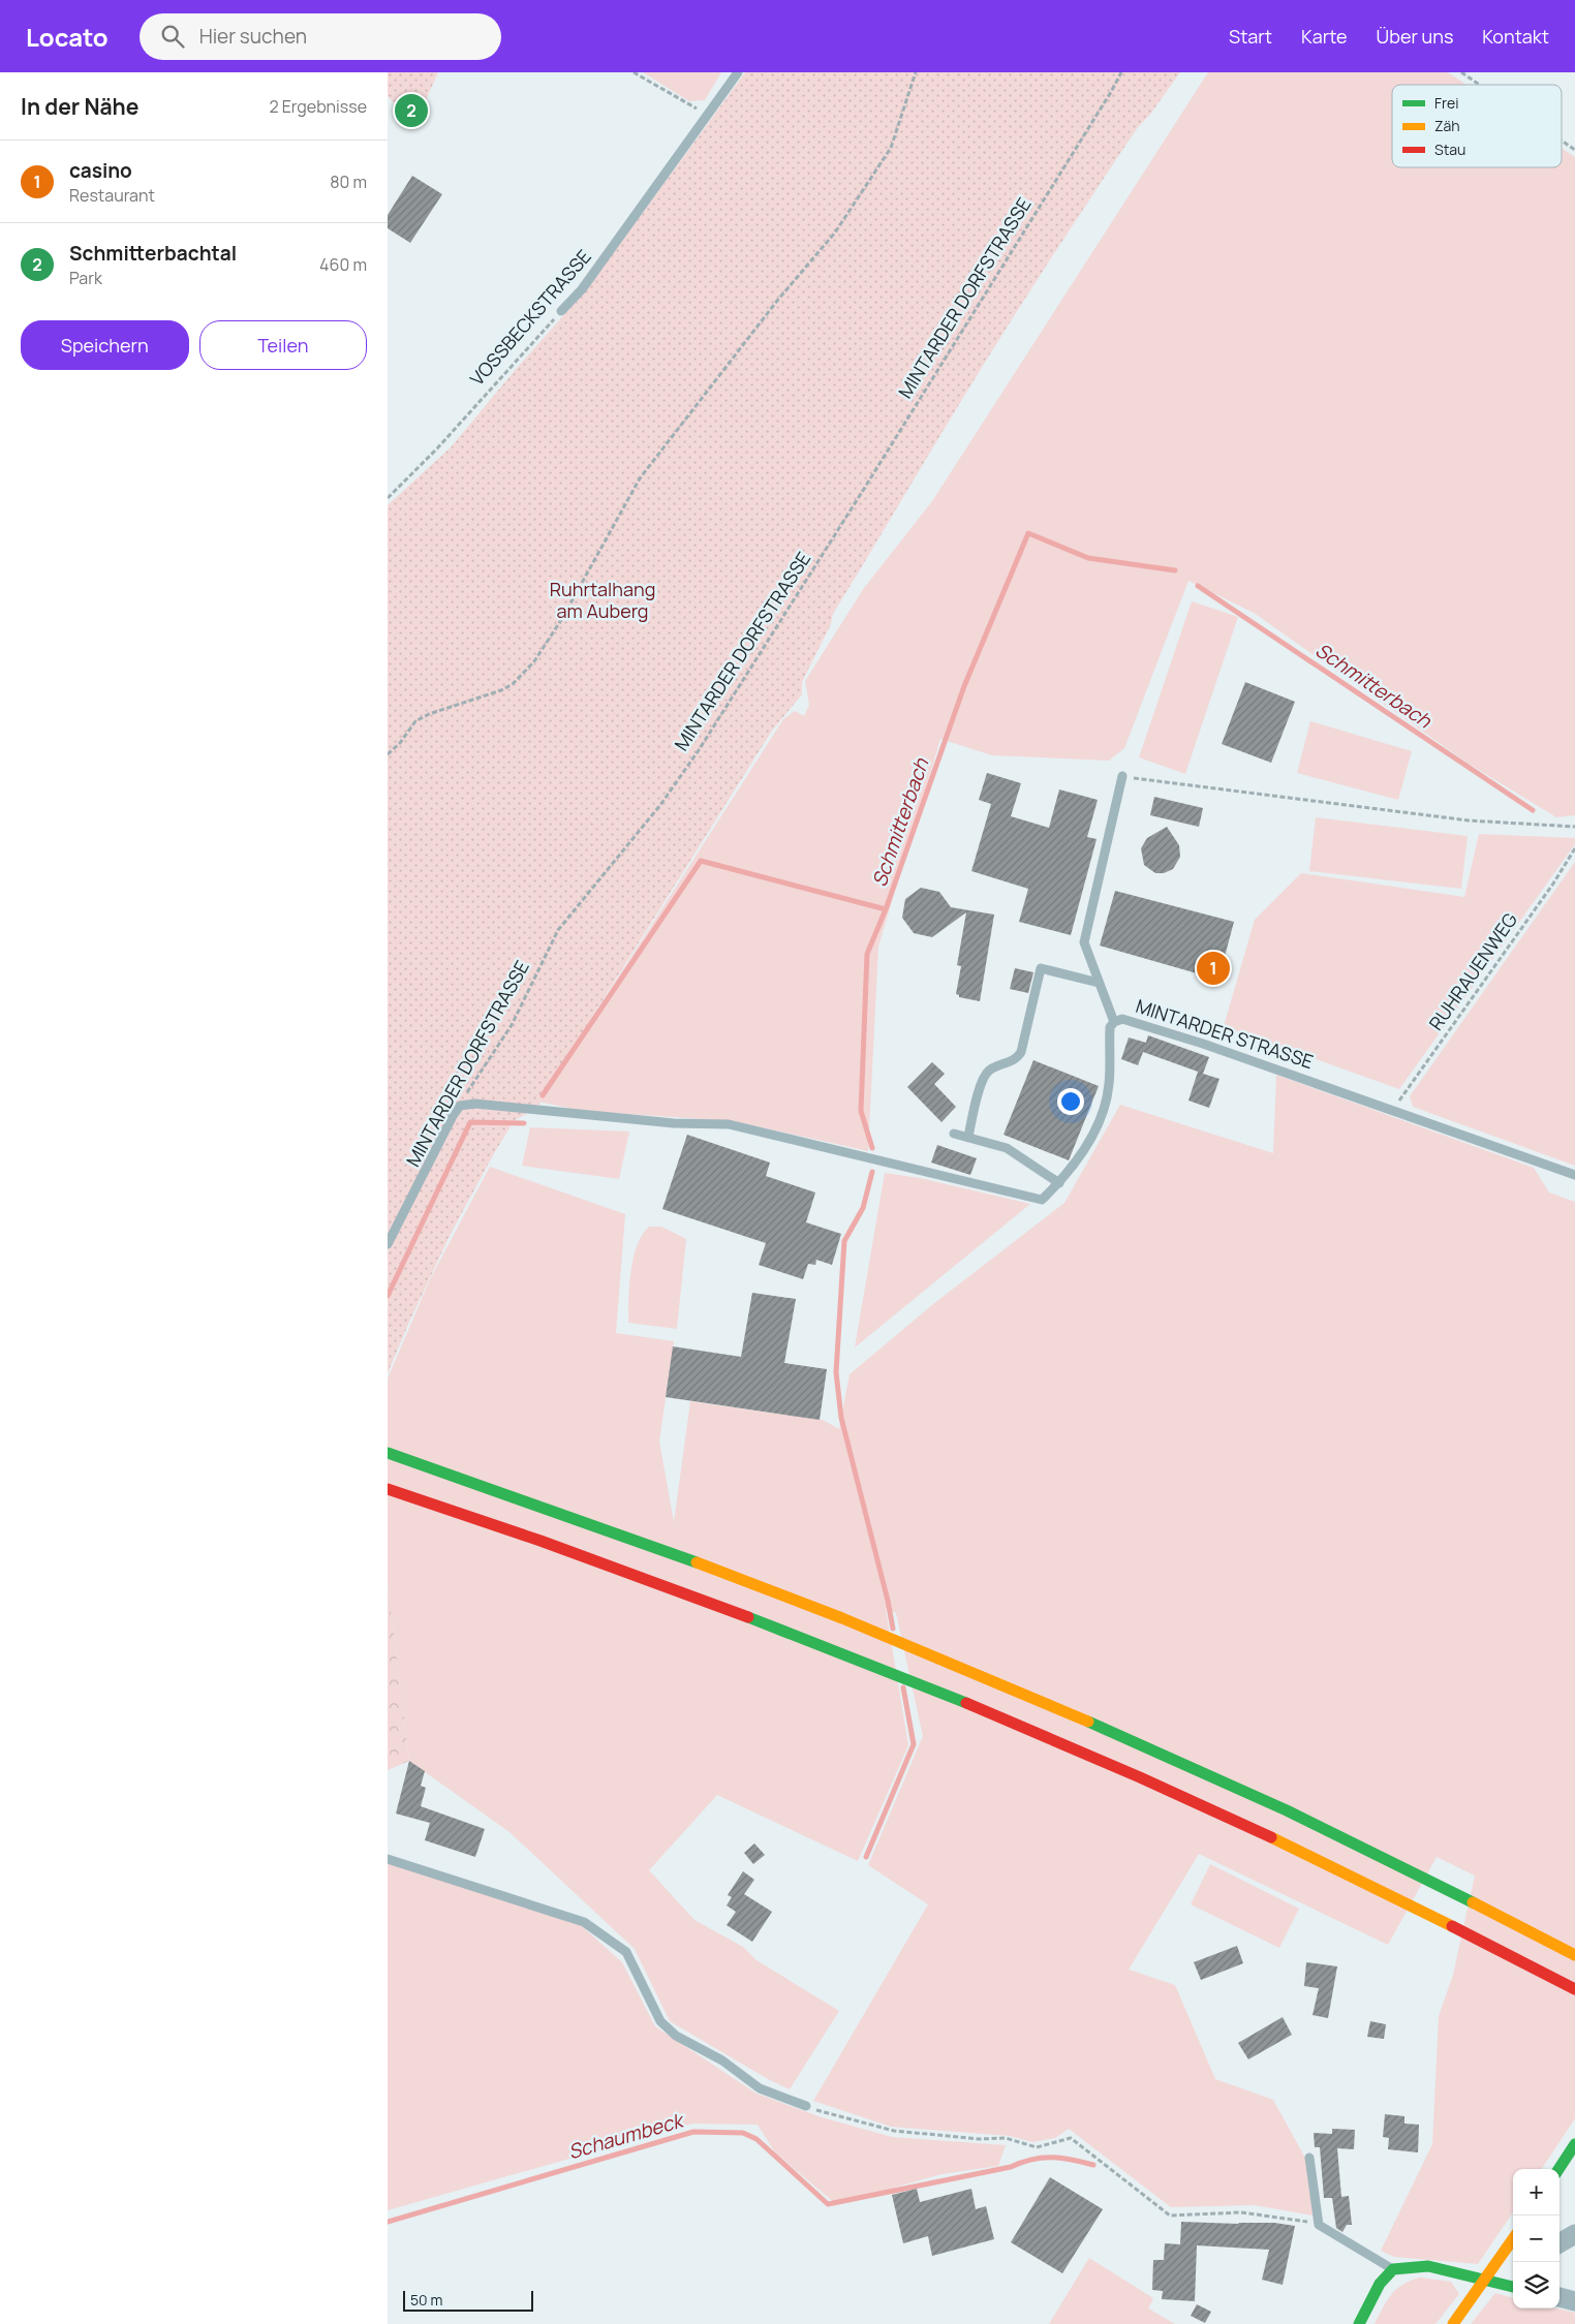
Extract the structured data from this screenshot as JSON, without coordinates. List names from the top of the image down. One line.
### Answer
{"streets":{"lane":["MINTARDER DORFSTRASSE","VOSSBECKSTRASSE","MINTARDER STRASSE"],"path":["RUHRAUENWEG"]},"crossings":[["MINTARDER DORFSTRASSE","MINTARDER STRASSE"],["RUHRAUENWEG","MINTARDER STRASSE"]],"water":["Schmitterbach","Schaumbeck"],"parks":["Ruhrtalhang am Auberg"],"legend":["Frei","Zäh","Stau"],"scale_bar":"50 m","page":{"header":"Locato","search":"Hier suchen","nav":["Start","Karte","Über uns","Kontakt"],"heading":["In der Nähe","2 Ergebnisse"],"pins":["2","1"],"list":[{"mark":"1","name":"casino","note":"Restaurant","value":"80 m"},{"mark":"2","name":"Schmitterbachtal","note":"Park","value":"460 m"}],"buttons":["Speichern","Teilen"],"map_buttons":["+","−"],"scale":"50 m"}}
